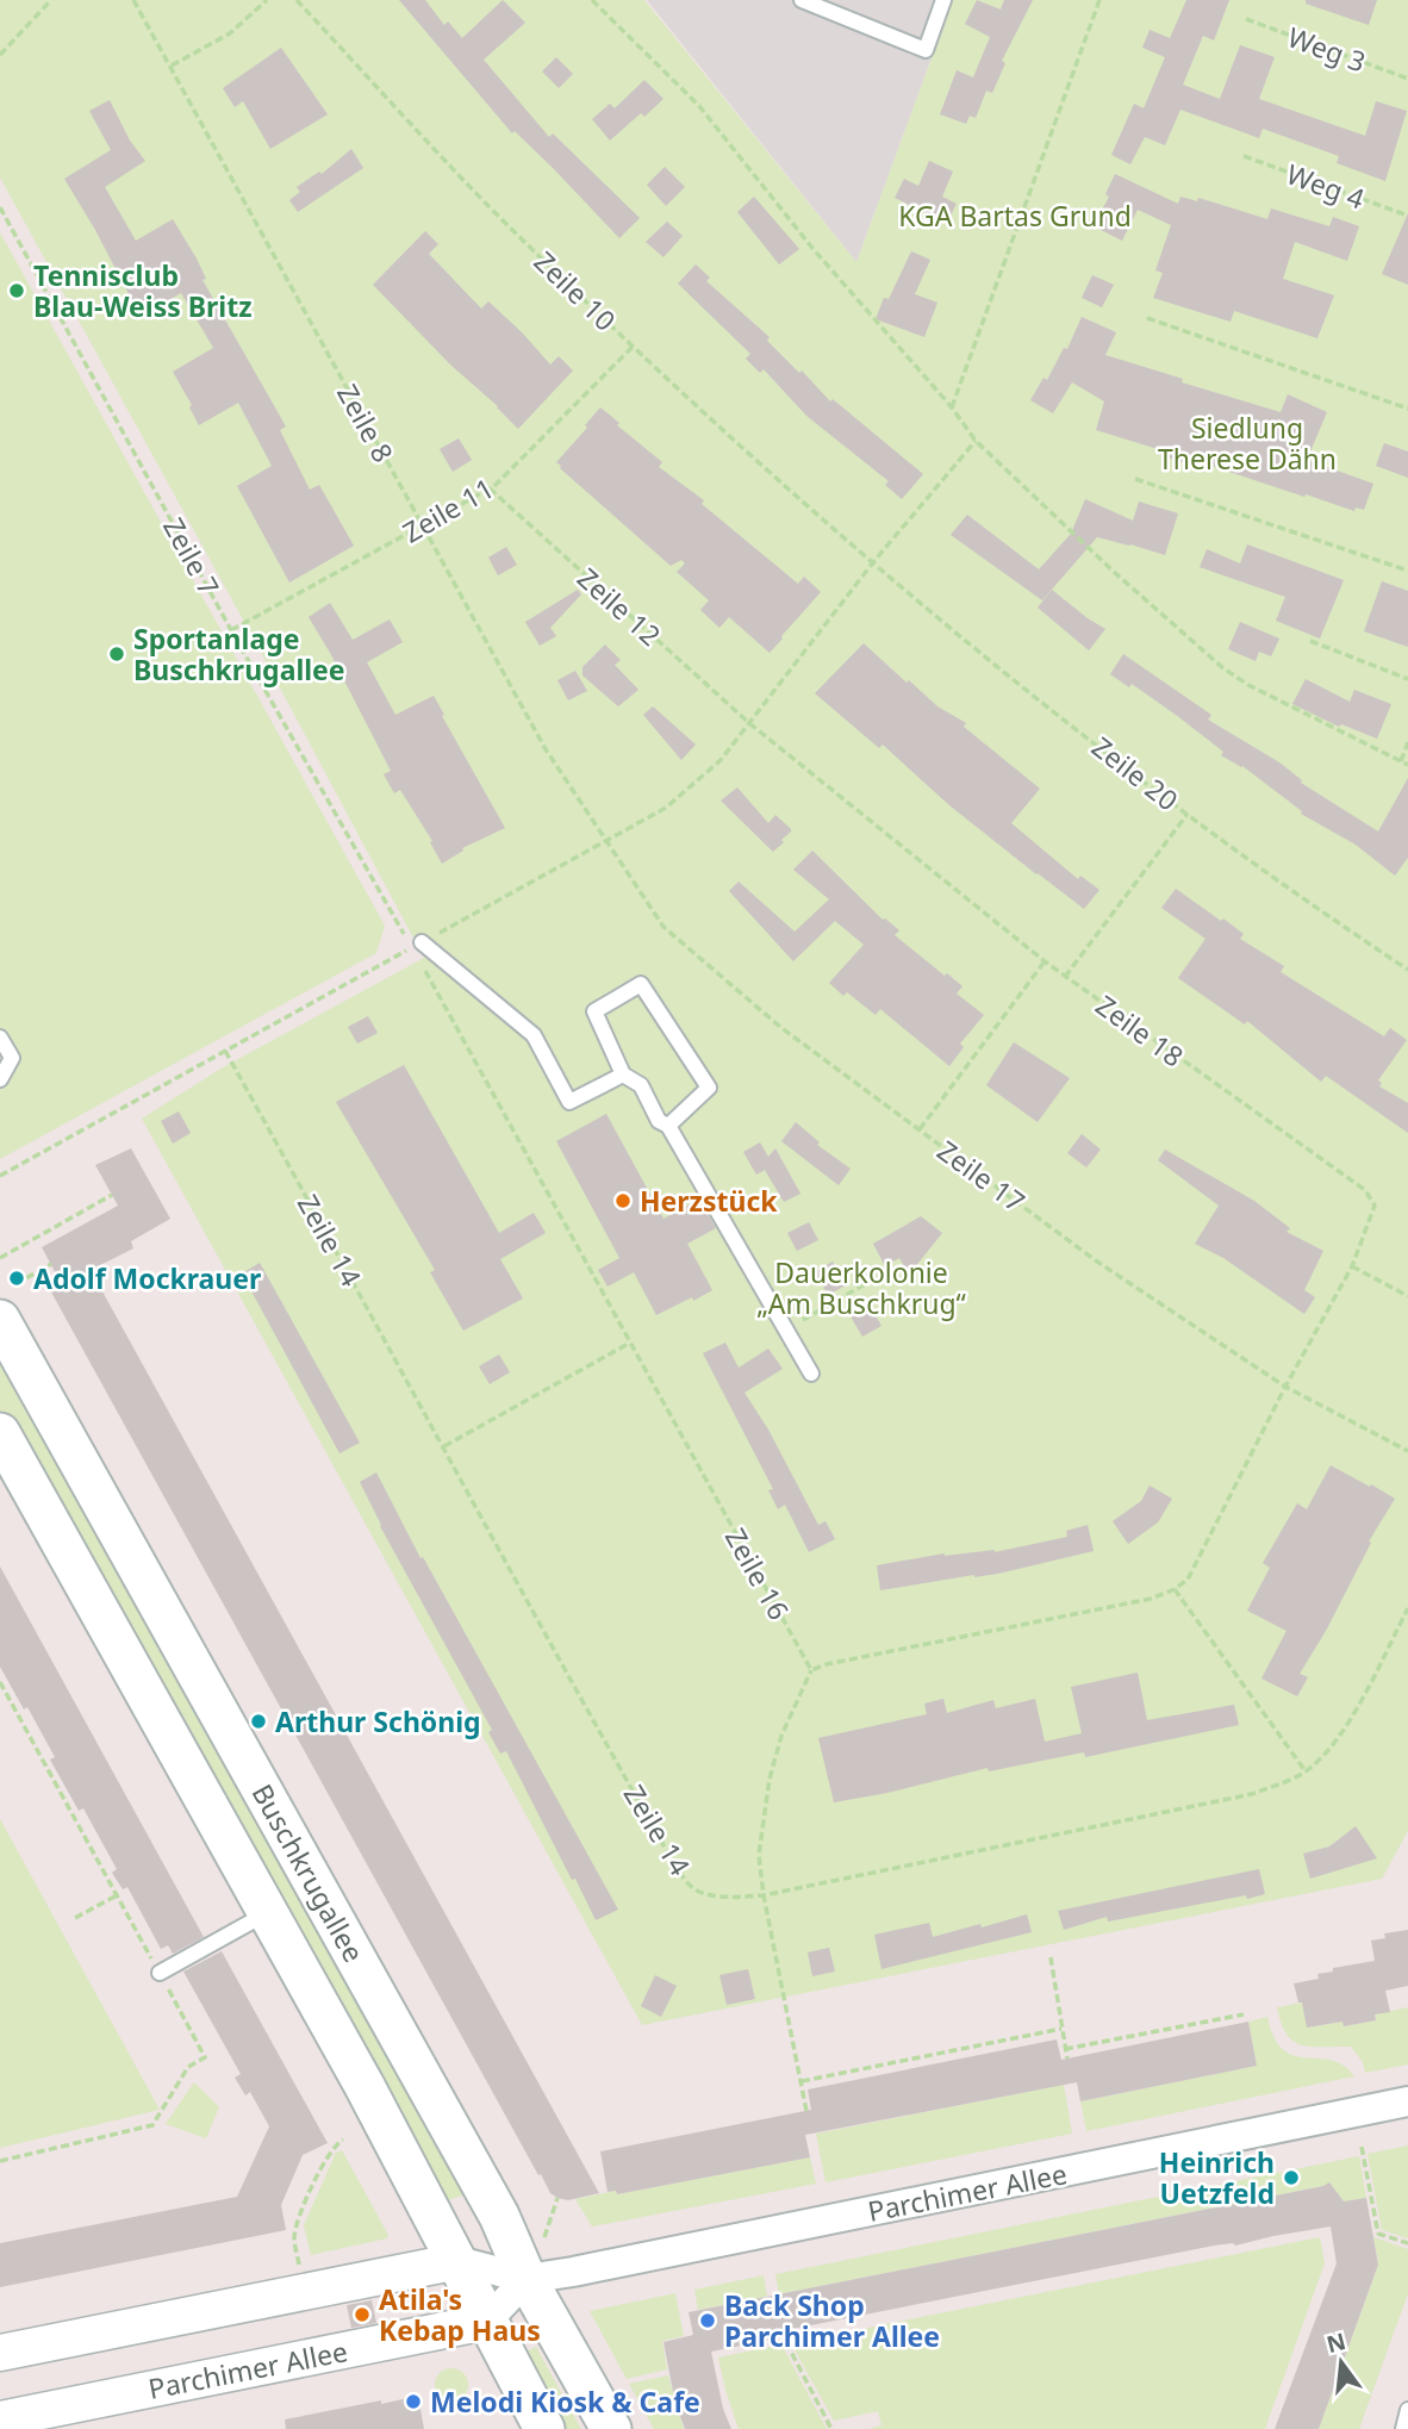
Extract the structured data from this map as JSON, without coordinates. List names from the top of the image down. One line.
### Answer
{"streets":{"main road":["Buschkrugallee"],"street":["Parchimer Allee"],"path":["Weg 3","Weg 4","Zeile 10","Zeile 8","Zeile 11","Zeile 7","Zeile 12","Zeile 20","Zeile 18","Zeile 17","Zeile 14","Zeile 16"]},"crossings":[["Zeile 10","Zeile 11"],["Zeile 10","Zeile 20"],["Zeile 8","Zeile 11"],["Zeile 8","Zeile 17"],["Zeile 11","Zeile 7"],["Zeile 11","Zeile 12"],["Zeile 7","Zeile 16"],["Zeile 12","Zeile 18"],["Zeile 18","Zeile 17"],["Buschkrugallee","Parchimer Allee"]],"parks":["KGA Bartas Grund","Siedlung Therese Dähn","Dauerkolonie „Am Buschkrug“"],"places":["Tennisclub Blau-Weiss Britz","Sportanlage Buschkrugallee","Herzstück","Adolf Mockrauer","Arthur Schönig","Heinrich Uetzfeld","Atila's Kebap Haus","Back Shop Parchimer Allee","Melodi Kiosk & Cafe"],"north":"top"}
